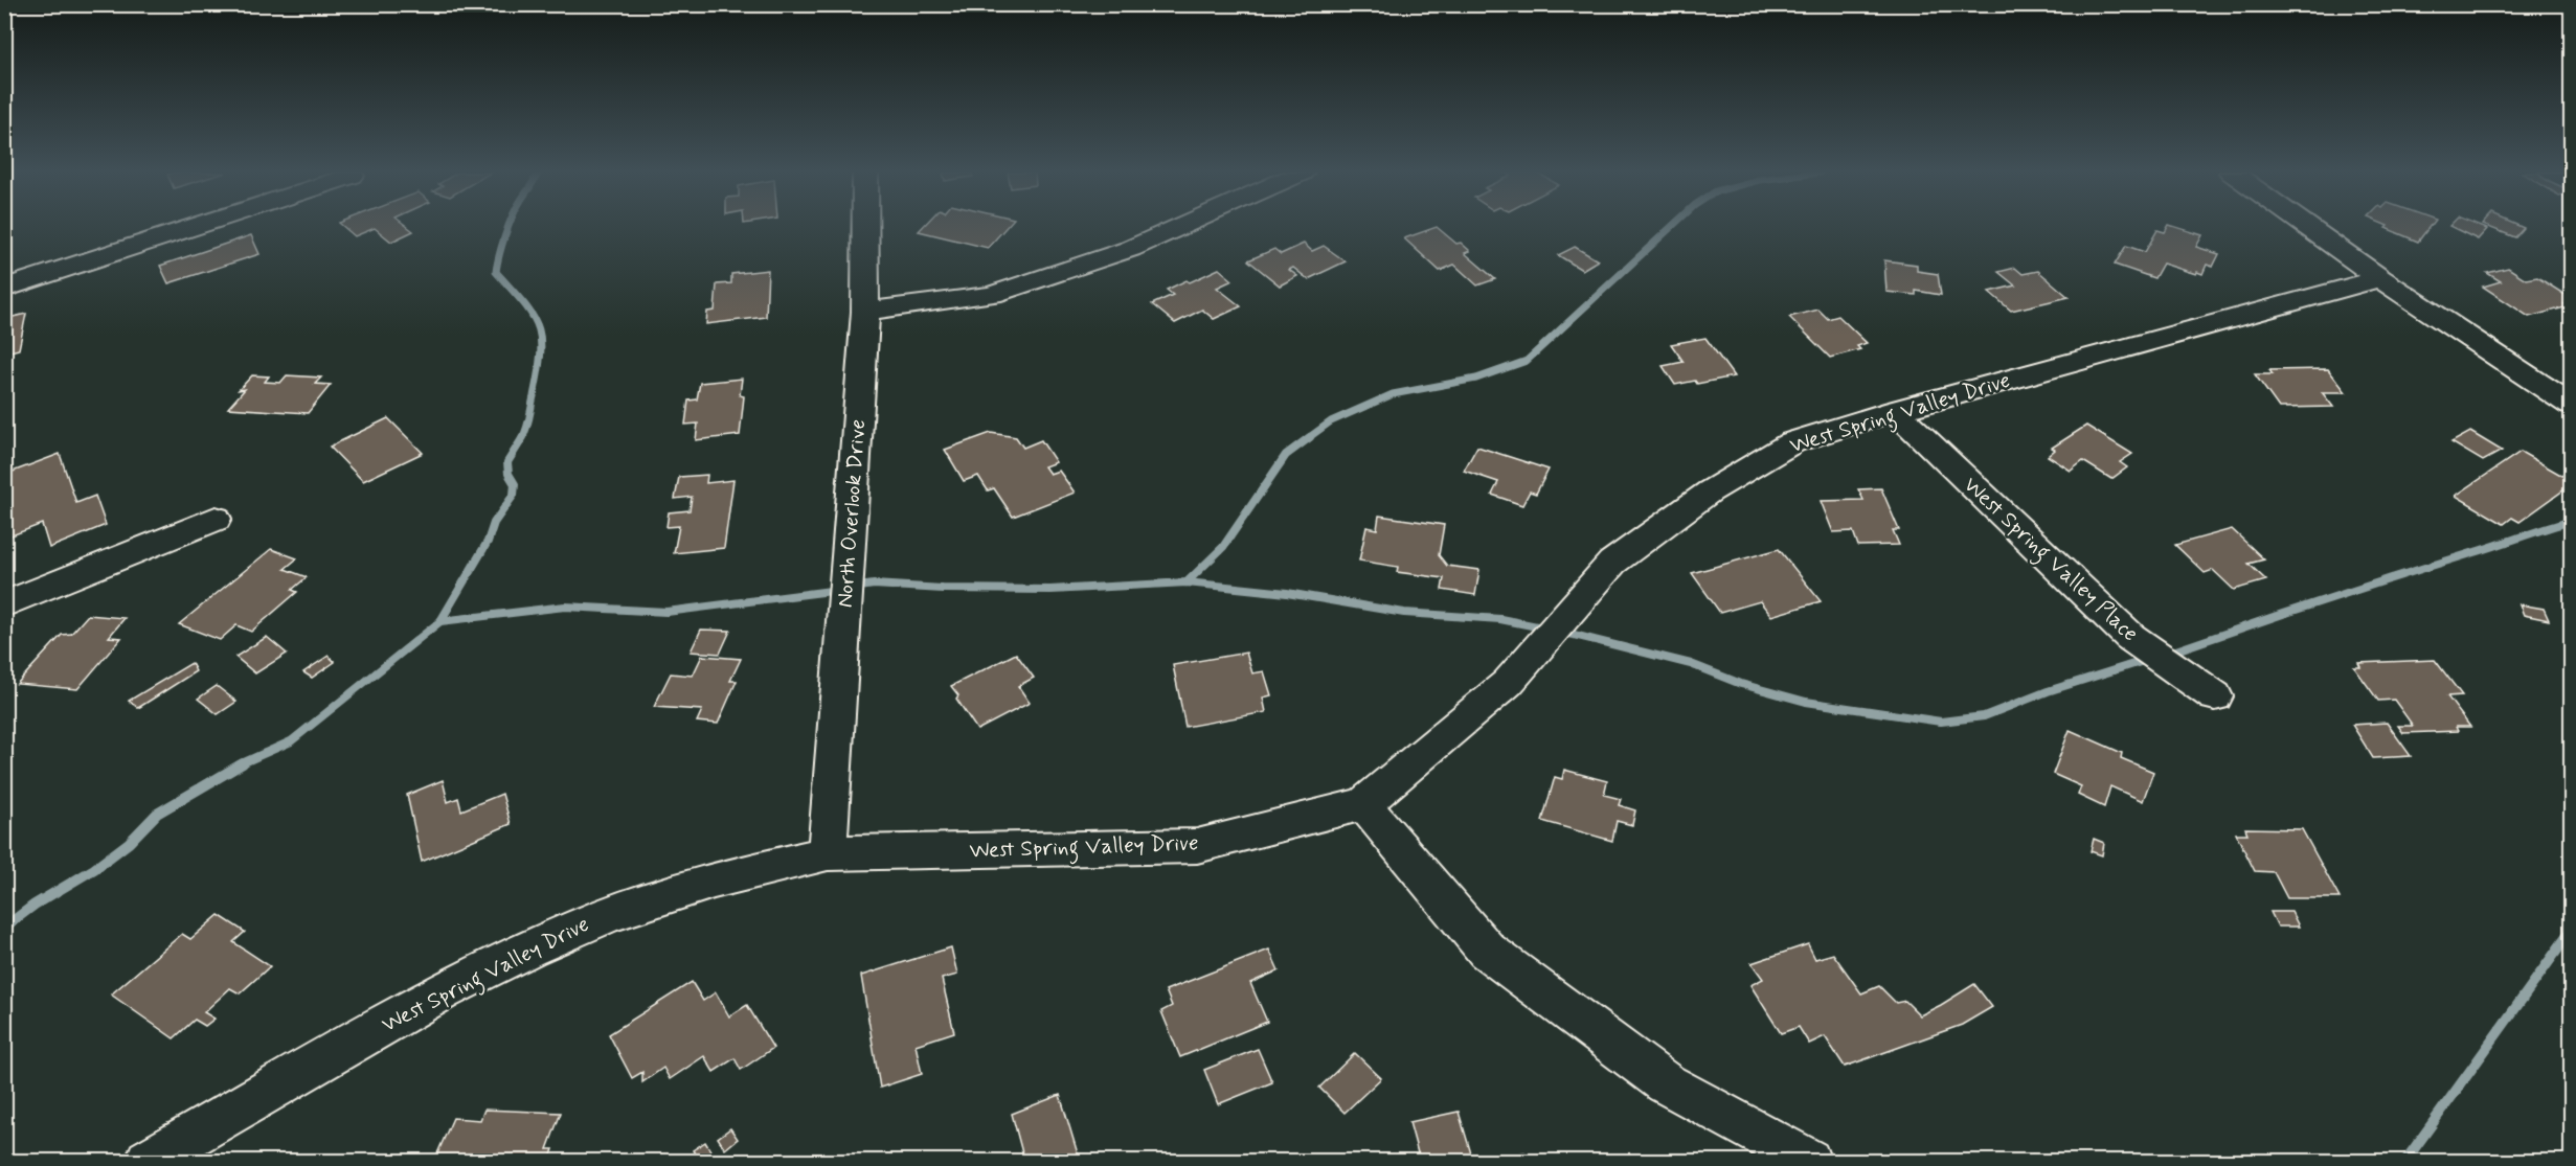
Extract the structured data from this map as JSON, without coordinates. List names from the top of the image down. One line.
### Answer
{"streets":{"street":["West Spring Valley Drive","North Overlook Drive","West Spring Valley Place"]},"crossings":[["West Spring Valley Drive","North Overlook Drive"],["West Spring Valley Drive","West Spring Valley Place"]]}
